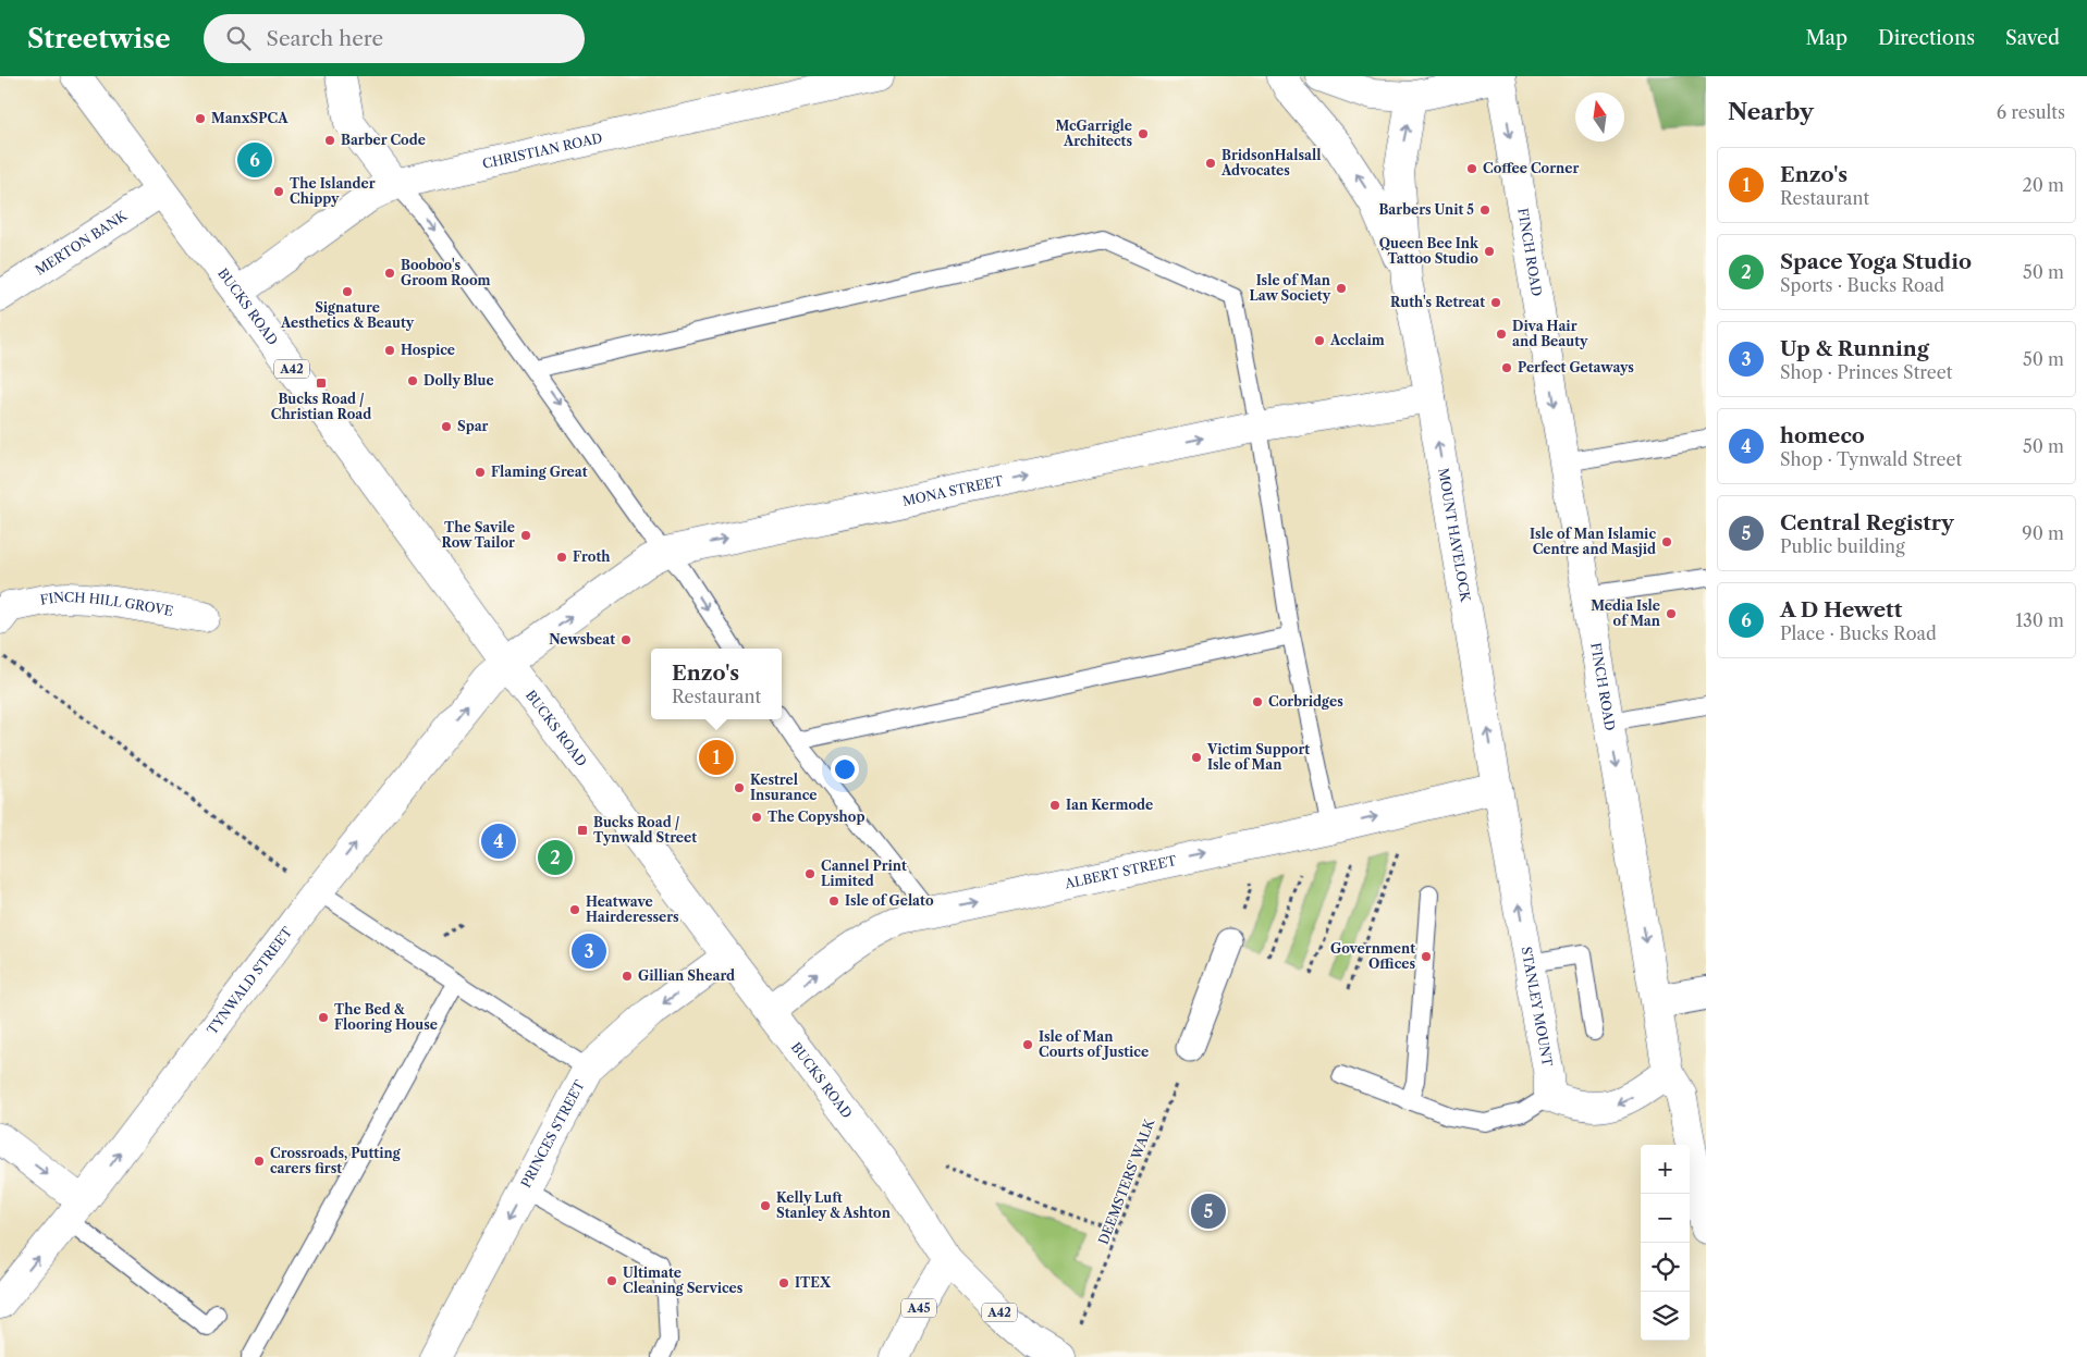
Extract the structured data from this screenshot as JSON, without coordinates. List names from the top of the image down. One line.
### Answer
{"streets":{"street":["CHRISTIAN ROAD","MERTON BANK","FINCH ROAD","BUCKS ROAD","A42","MONA STREET","MOUNT HAVELOCK","FINCH HILL GROVE","ALBERT STREET","TYNWALD STREET","STANLEY MOUNT","PRINCES STREET","A45"],"path":["DEEMSTERS' WALK"]},"crossings":[["CHRISTIAN ROAD","BUCKS ROAD"],["MERTON BANK","BUCKS ROAD"],["BUCKS ROAD","MONA STREET"],["BUCKS ROAD","ALBERT STREET"],["BUCKS ROAD","TYNWALD STREET"],["BUCKS ROAD","PRINCES STREET"],["BUCKS ROAD","A45"],["MONA STREET","MOUNT HAVELOCK"],["MONA STREET","TYNWALD STREET"],["MOUNT HAVELOCK","ALBERT STREET"],["MOUNT HAVELOCK","STANLEY MOUNT"],["ALBERT STREET","STANLEY MOUNT"]],"one_way":["FINCH ROAD","MONA STREET","MOUNT HAVELOCK","ALBERT STREET","TYNWALD STREET","STANLEY MOUNT","PRINCES STREET"],"places":{"other":["ManxSPCA","McGarrigle Architects","Barber Code","BridsonHalsall Advocates","Coffee Corner","The Islander Chippy","Barbers Unit 5","Queen Bee Ink Tattoo Studio","Booboo's Groom Room","Isle of Man Law Society","Signature Aesthetics & Beauty","Ruth's Retreat","Diva Hair and Beauty","Acclaim","Hospice","Perfect Getaways","Dolly Blue","Spar","Flaming Great","The Savile Row Tailor","Isle of Man Islamic Centre and Masjid","Froth","Media Isle of Man","Newsbeat","Corbridges","Victim Support Isle of Man","Kestrel Insurance","Ian Kermode","The Copyshop","Cannel Print Limited","Isle of Gelato","Heatwave Hairderessers","Government Offices","Gillian Sheard","The Bed & Flooring House","Isle of Man Courts of Justice","Crossroads, Putting carers first","Kelly Luft Stanley & Ashton","Ultimate Cleaning Services","ITEX"],"transit":["Bucks Road / Christian Road","Bucks Road / Tynwald Street"]},"north":"top","page":{"header":"Streetwise","search":"Search here","nav":["Map","Directions","Saved"],"heading":["Nearby","6 results"],"pins":["6","1","4","2","3","5"],"list":[{"mark":"1","name":"Enzo's","note":"Restaurant","value":"20 m"},{"mark":"2","name":"Space Yoga Studio","note":"Sports · Bucks Road","value":"50 m"},{"mark":"3","name":"Up & Running","note":"Shop · Princes Street","value":"50 m"},{"mark":"4","name":"homeco","note":"Shop · Tynwald Street","value":"50 m"},{"mark":"5","name":"Central Registry","note":"Public building","value":"90 m"},{"mark":"6","name":"A D Hewett","note":"Place · Bucks Road","value":"130 m"}],"popup":["Enzo's","Restaurant"],"map_buttons":["+","−"]}}
